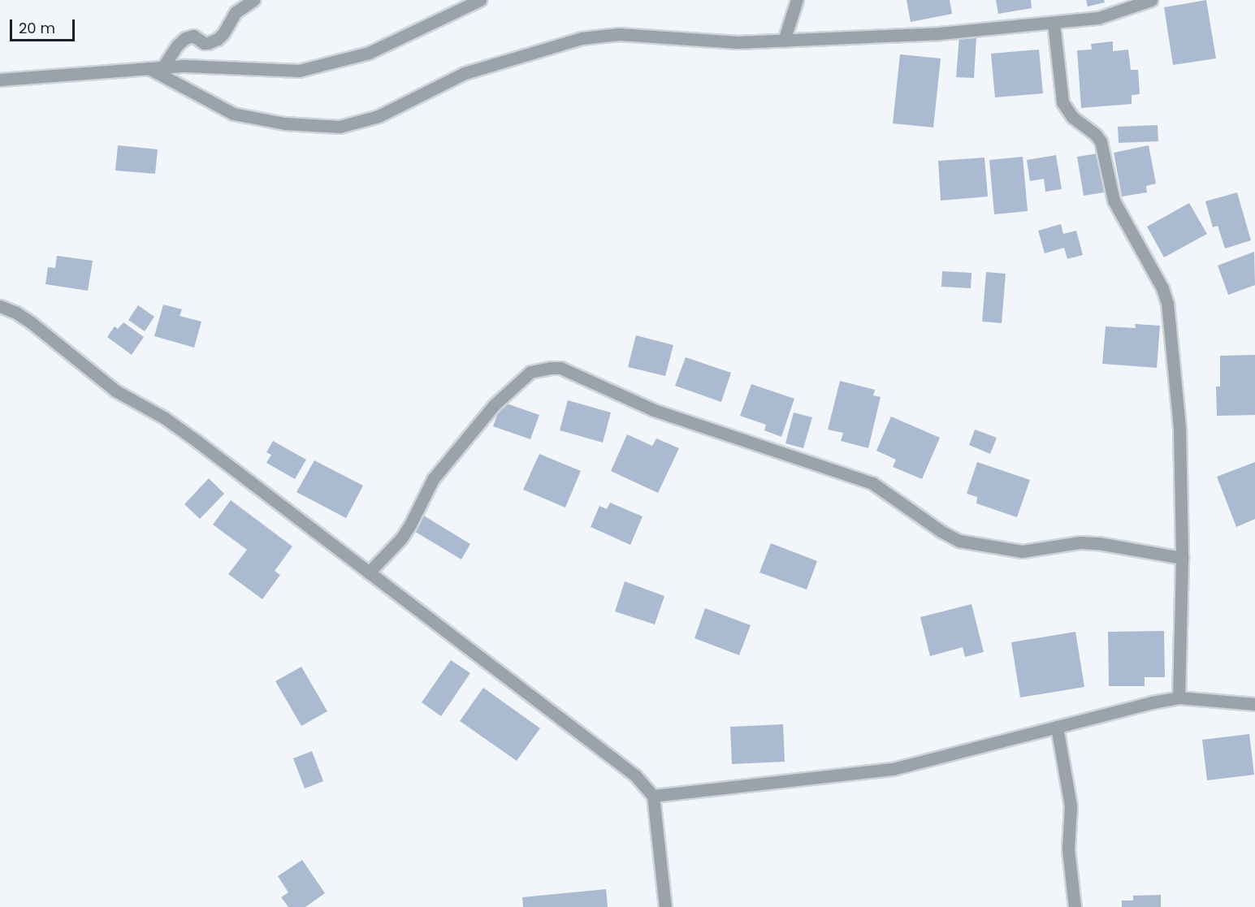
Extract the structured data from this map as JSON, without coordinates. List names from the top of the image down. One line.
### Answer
{"scale_bar":"20 m"}
